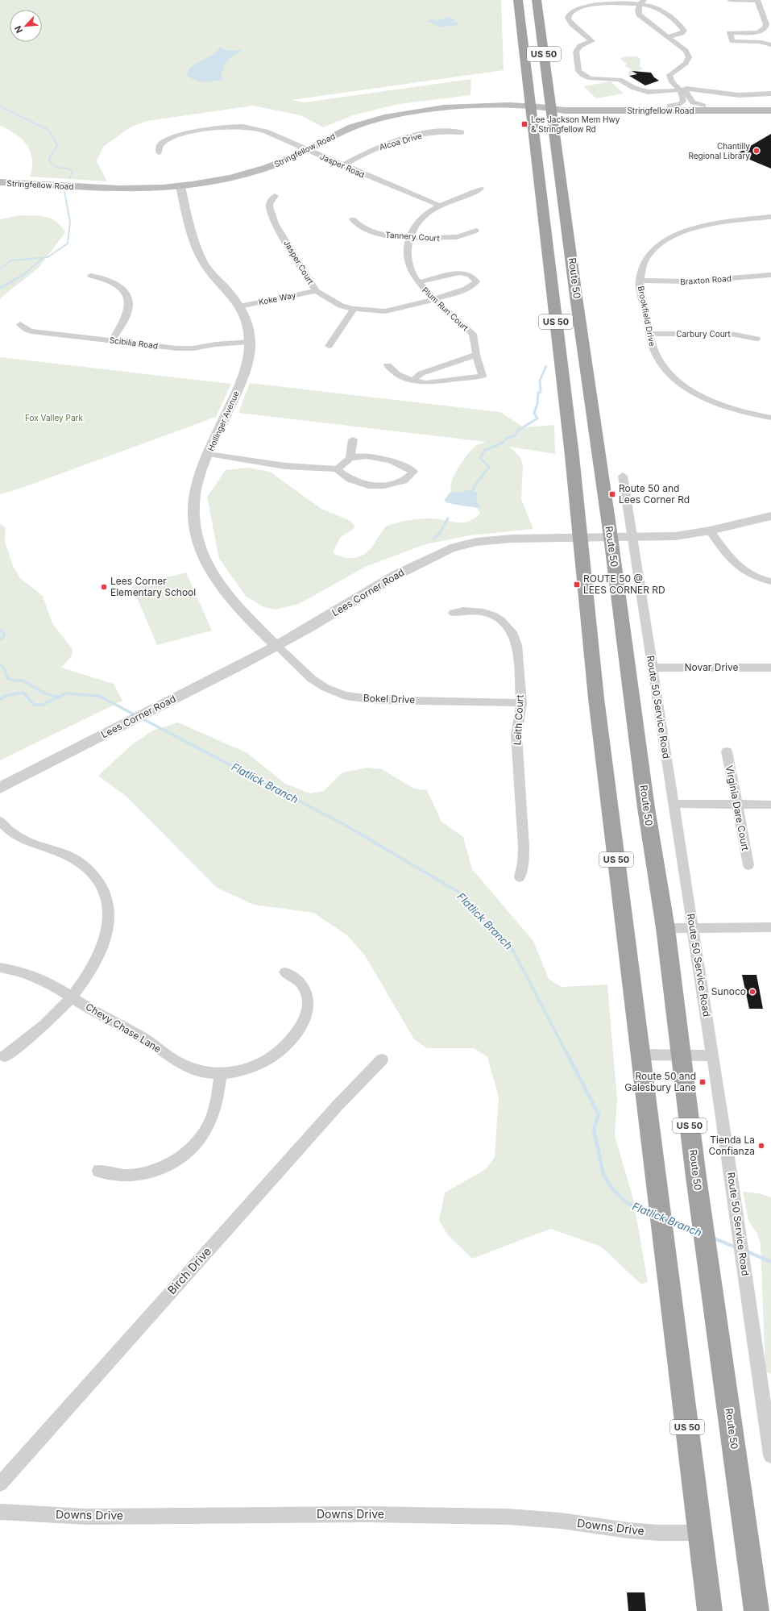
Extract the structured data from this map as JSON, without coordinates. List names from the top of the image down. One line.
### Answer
{"streets":{"highway":["US 50","Route 50"],"main road":["Stringfellow Road"],"street":["Alcoa Drive","Jasper Road","Tannery Court","Jasper Court","Braxton Road","Koke Way","Plum Run Court","Brookfield Drive","Carbury Court","Scibilia Road","Hollinger Avenue","Lees Corner Road","Novar Drive","Bokel Drive","Route 50 Service Road","Leith Court","Virginia Dare Court","Chevy Chase Lane","Birch Drive","Downs Drive"]},"crossings":[["US 50","Stringfellow Road"],["US 50","Lees Corner Road"],["US 50","Downs Drive"],["Stringfellow Road","Jasper Road"],["Stringfellow Road","Route 50"],["Stringfellow Road","Hollinger Avenue"],["Alcoa Drive","Jasper Road"],["Jasper Road","Plum Run Court"],["Tannery Court","Plum Run Court"],["Jasper Court","Koke Way"],["Jasper Court","Plum Run Court"],["Route 50","Lees Corner Road"],["Braxton Road","Brookfield Drive"],["Koke Way","Hollinger Avenue"],["Brookfield Drive","Carbury Court"],["Scibilia Road","Hollinger Avenue"],["Hollinger Avenue","Lees Corner Road"],["Hollinger Avenue","Bokel Drive"],["Lees Corner Road","Bokel Drive"],["Lees Corner Road","Route 50 Service Road"],["Novar Drive","Route 50 Service Road"],["Bokel Drive","Leith Court"]],"water":["Flatlick Branch"],"parks":["Fox Valley Park"],"places":{"transit":["Lee Jackson Mem Hwy & Stringfellow Rd","Route 50 and Lees Corner Rd","ROUTE 50 @ LEES CORNER RD","Route 50 and Galesbury Lane"],"other":["Chantilly Regional Library","Lees Corner Elementary School","Sunoco","Tienda La Confianza"]},"north":"bottom left"}
